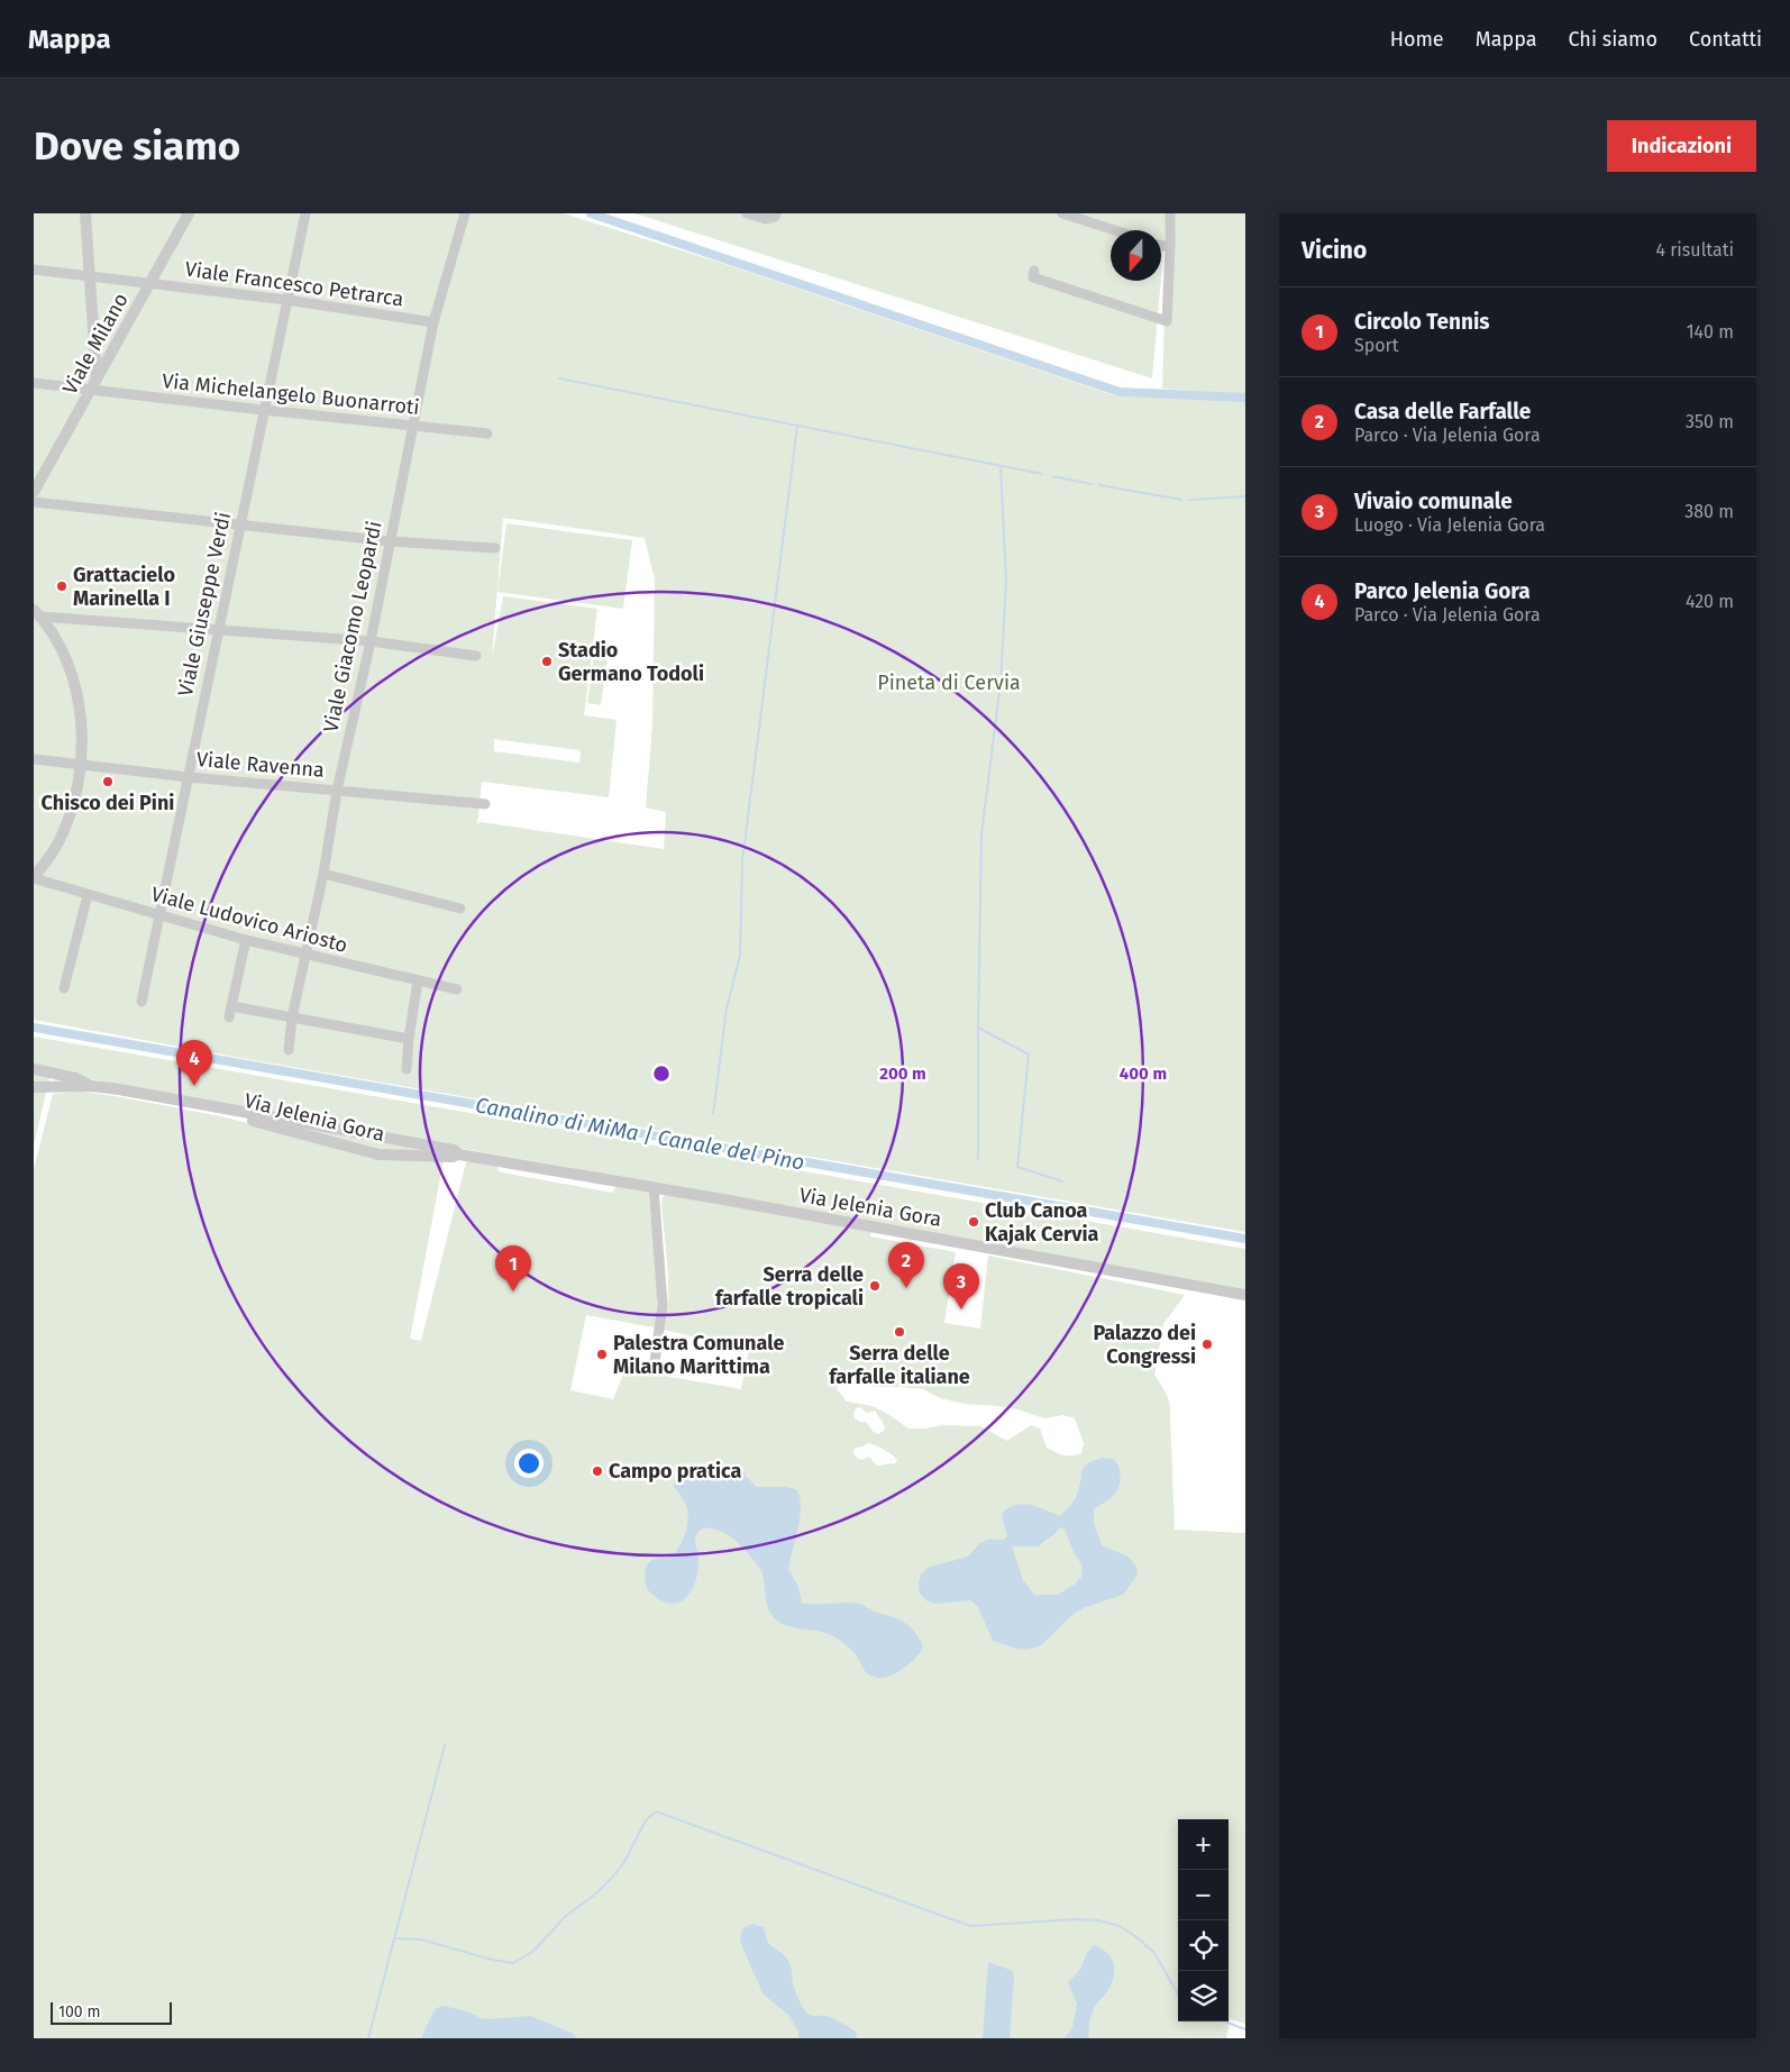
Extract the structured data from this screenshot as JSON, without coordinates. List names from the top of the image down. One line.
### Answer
{"streets":{"street":["Viale Francesco Petrarca","Viale Milano","Via Michelangelo Buonarroti","Viale Giuseppe Verdi","Viale Giacomo Leopardi","Viale Ravenna","Viale Ludovico Ariosto","Via Jelenia Gora"]},"crossings":[["Viale Francesco Petrarca","Viale Milano"],["Viale Francesco Petrarca","Viale Giuseppe Verdi"],["Viale Francesco Petrarca","Viale Giacomo Leopardi"],["Viale Milano","Via Michelangelo Buonarroti"],["Via Michelangelo Buonarroti","Viale Giuseppe Verdi"],["Via Michelangelo Buonarroti","Viale Giacomo Leopardi"],["Viale Giuseppe Verdi","Viale Ravenna"],["Viale Giuseppe Verdi","Viale Ludovico Ariosto"],["Viale Giacomo Leopardi","Viale Ravenna"],["Viale Giacomo Leopardi","Viale Ludovico Ariosto"]],"water":["Canalino di MiMa | Canale del Pino"],"parks":["Pineta di Cervia"],"places":["Grattacielo Marinella I","Stadio Germano Todoli","Chisco dei Pini","Club Canoa Kajak Cervia","Serra delle farfalle tropicali","Serra delle farfalle italiane","Palazzo dei Congressi","Palestra Comunale Milano Marittima","Campo pratica"],"scale_bar":"100 m","north":"bottom","page":{"header":"Mappa","nav":["Home","Mappa","Chi siamo","Contatti"],"buttons":"Indicazioni","title":"Dove siamo","heading":["Vicino","4 risultati"],"list":[{"mark":"1","name":"Circolo Tennis","note":"Sport","value":"140 m"},{"mark":"2","name":"Casa delle Farfalle","note":"Parco · Via Jelenia Gora","value":"350 m"},{"mark":"3","name":"Vivaio comunale","note":"Luogo · Via Jelenia Gora","value":"380 m"},{"mark":"4","name":"Parco Jelenia Gora","note":"Parco · Via Jelenia Gora","value":"420 m"}],"pins":["4","2","1","3"],"map_buttons":["+","−"],"scale":"100 m"},"rings":["200 m","400 m"]}
